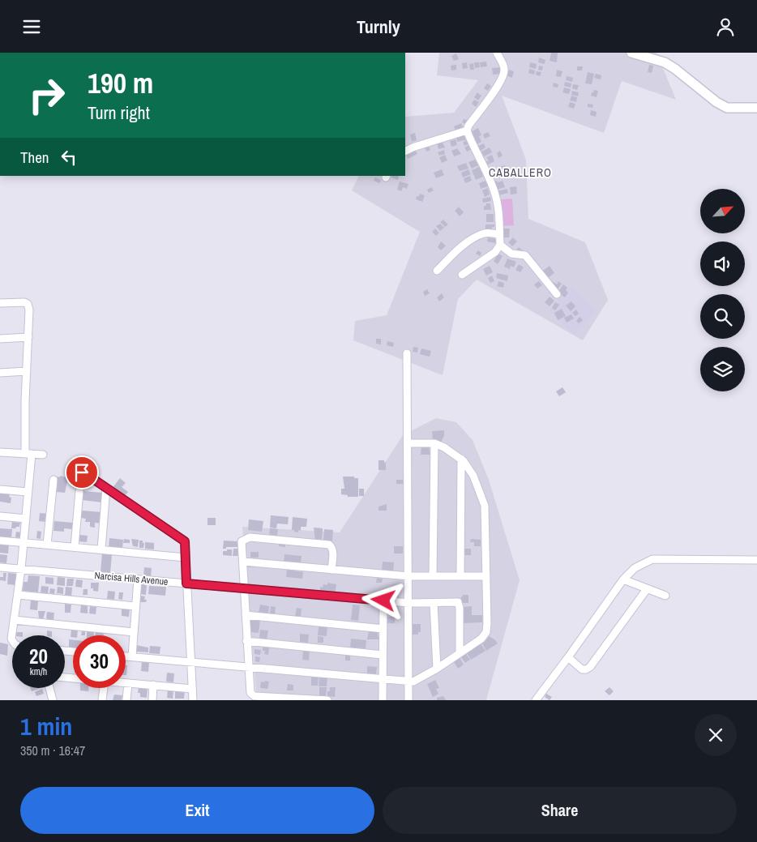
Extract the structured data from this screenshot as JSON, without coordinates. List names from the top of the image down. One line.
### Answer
{"streets":{"street":["Narcisa Hills Avenue"]},"districts":["CABALLERO"],"north":"top right","page":{"header":"Turnly","turn":["190 m","Turn right"],"then":"Then","speed":"20 km/h","limit":"30","heading":["1 min","350 m · 16:47"],"buttons":["Exit","Share"]}}
